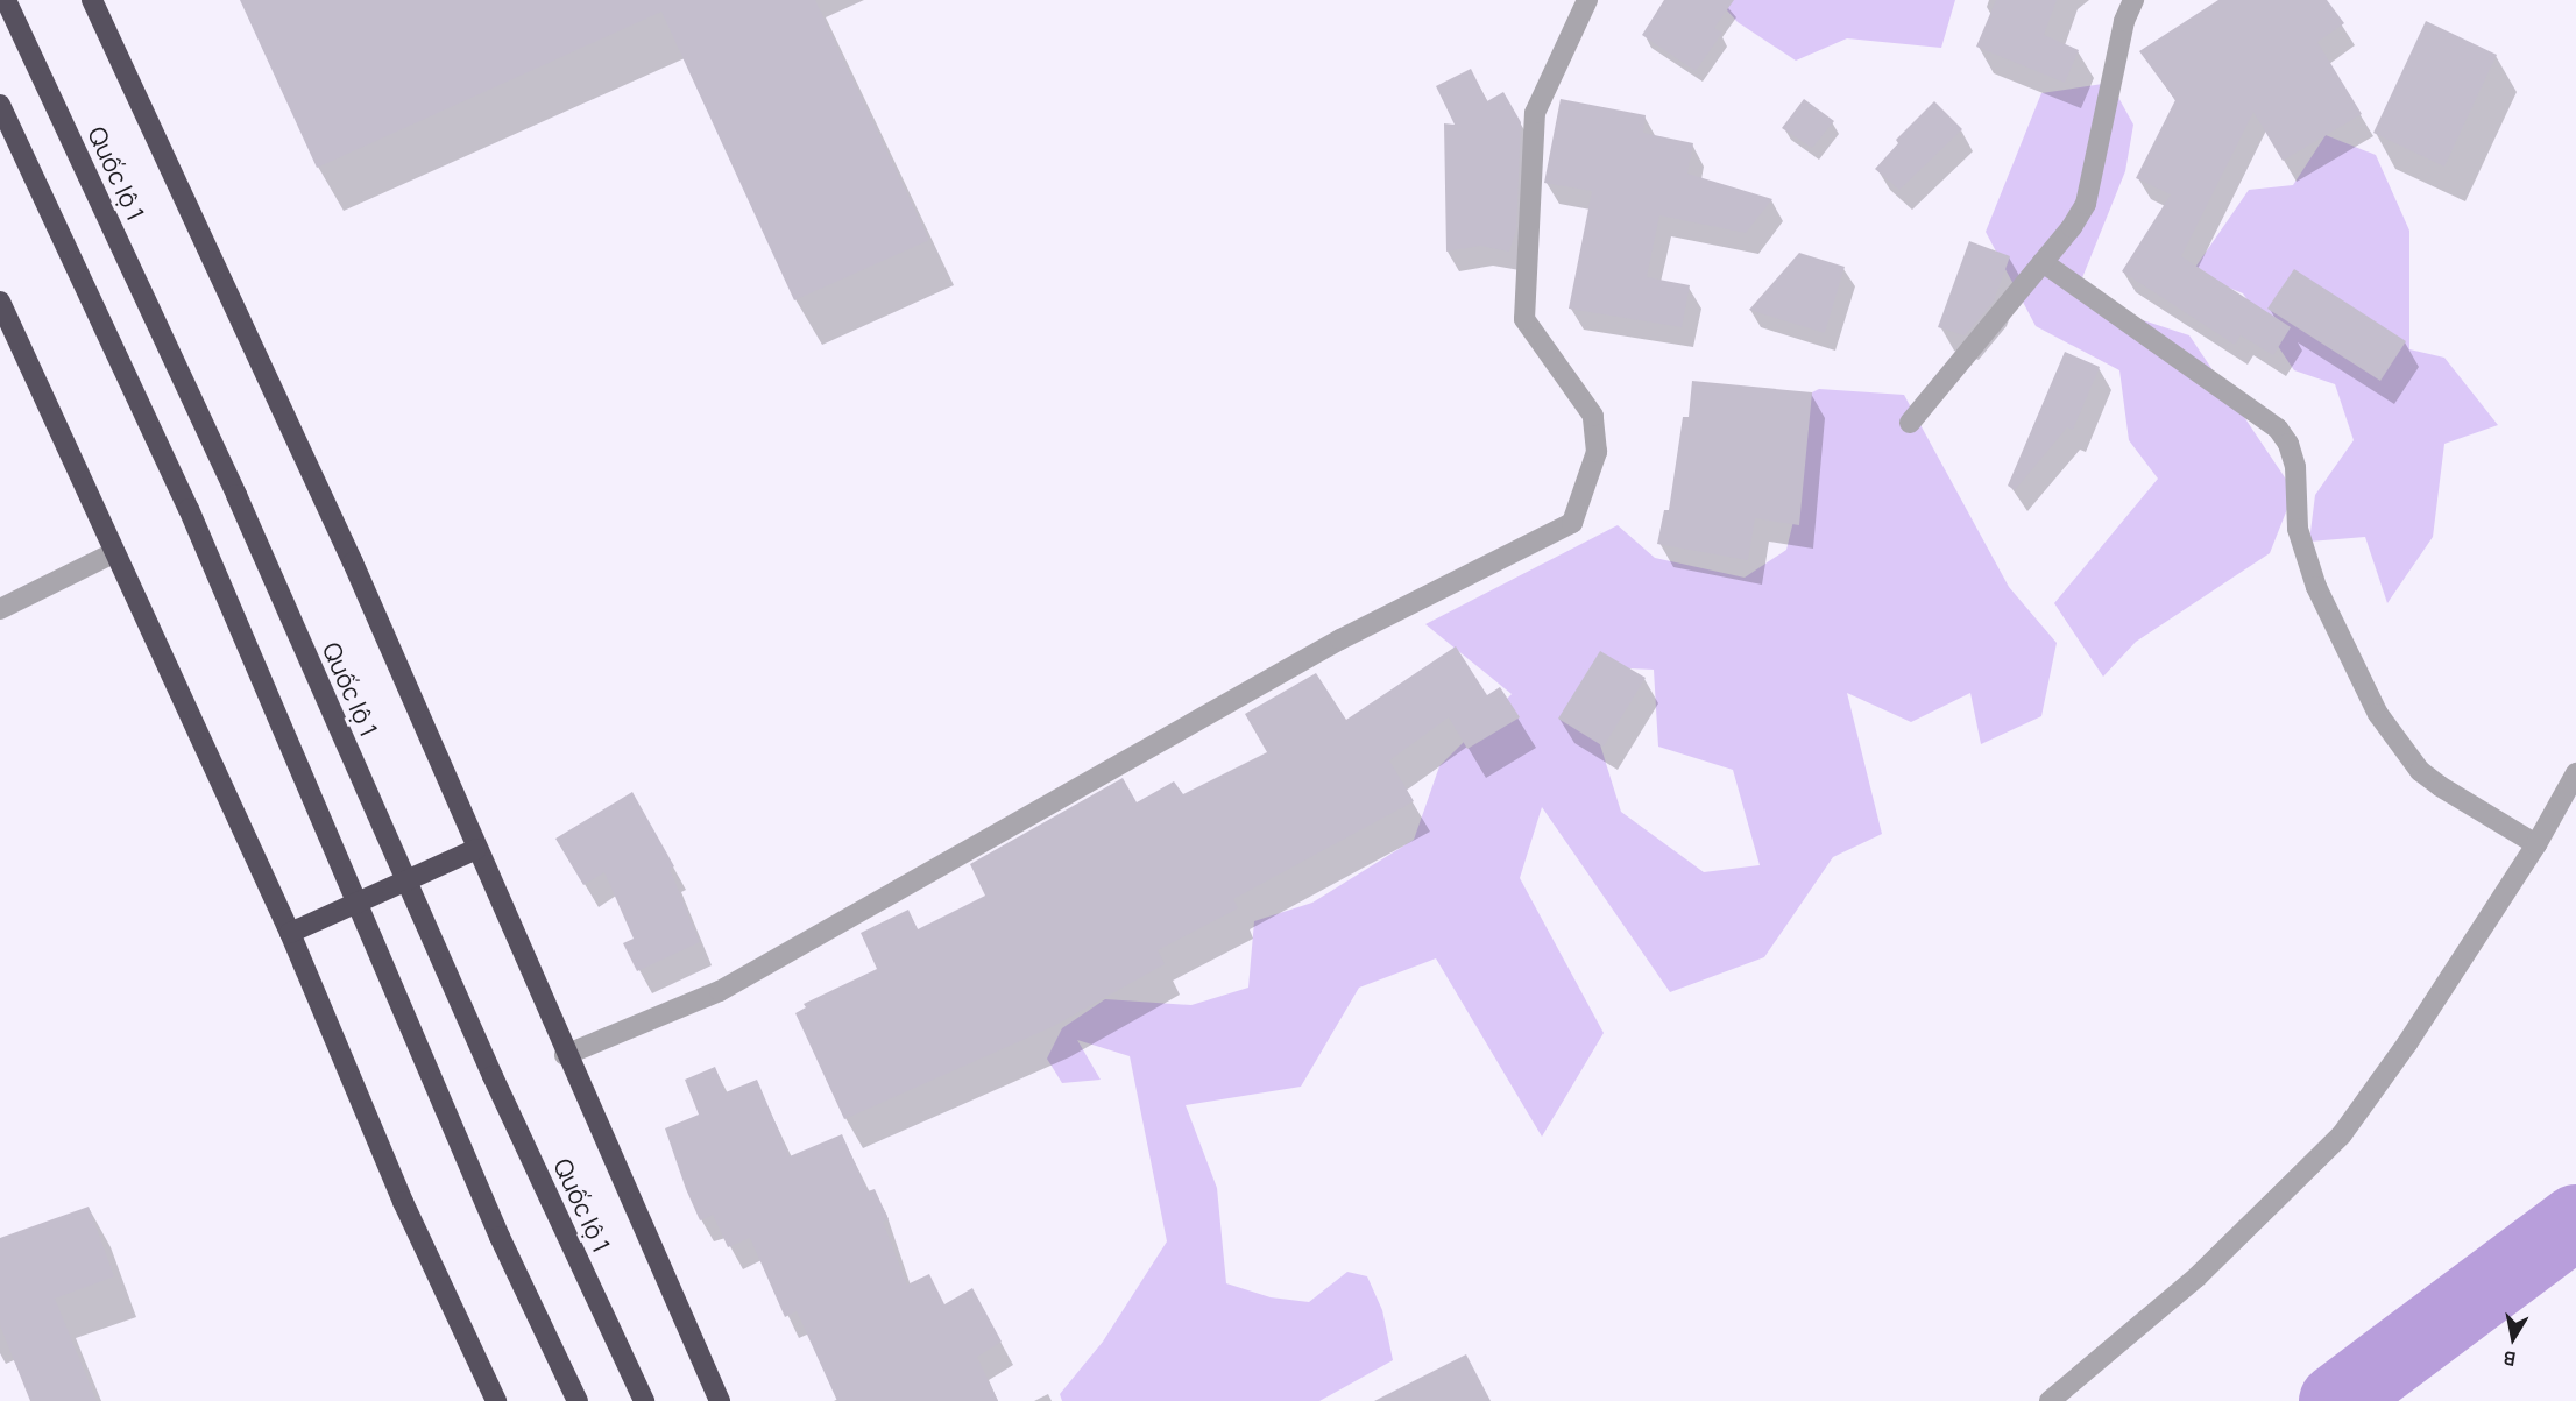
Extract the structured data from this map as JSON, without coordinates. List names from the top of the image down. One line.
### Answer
{"streets":{"highway":["Quốc lộ 1"]},"north":"bottom"}
